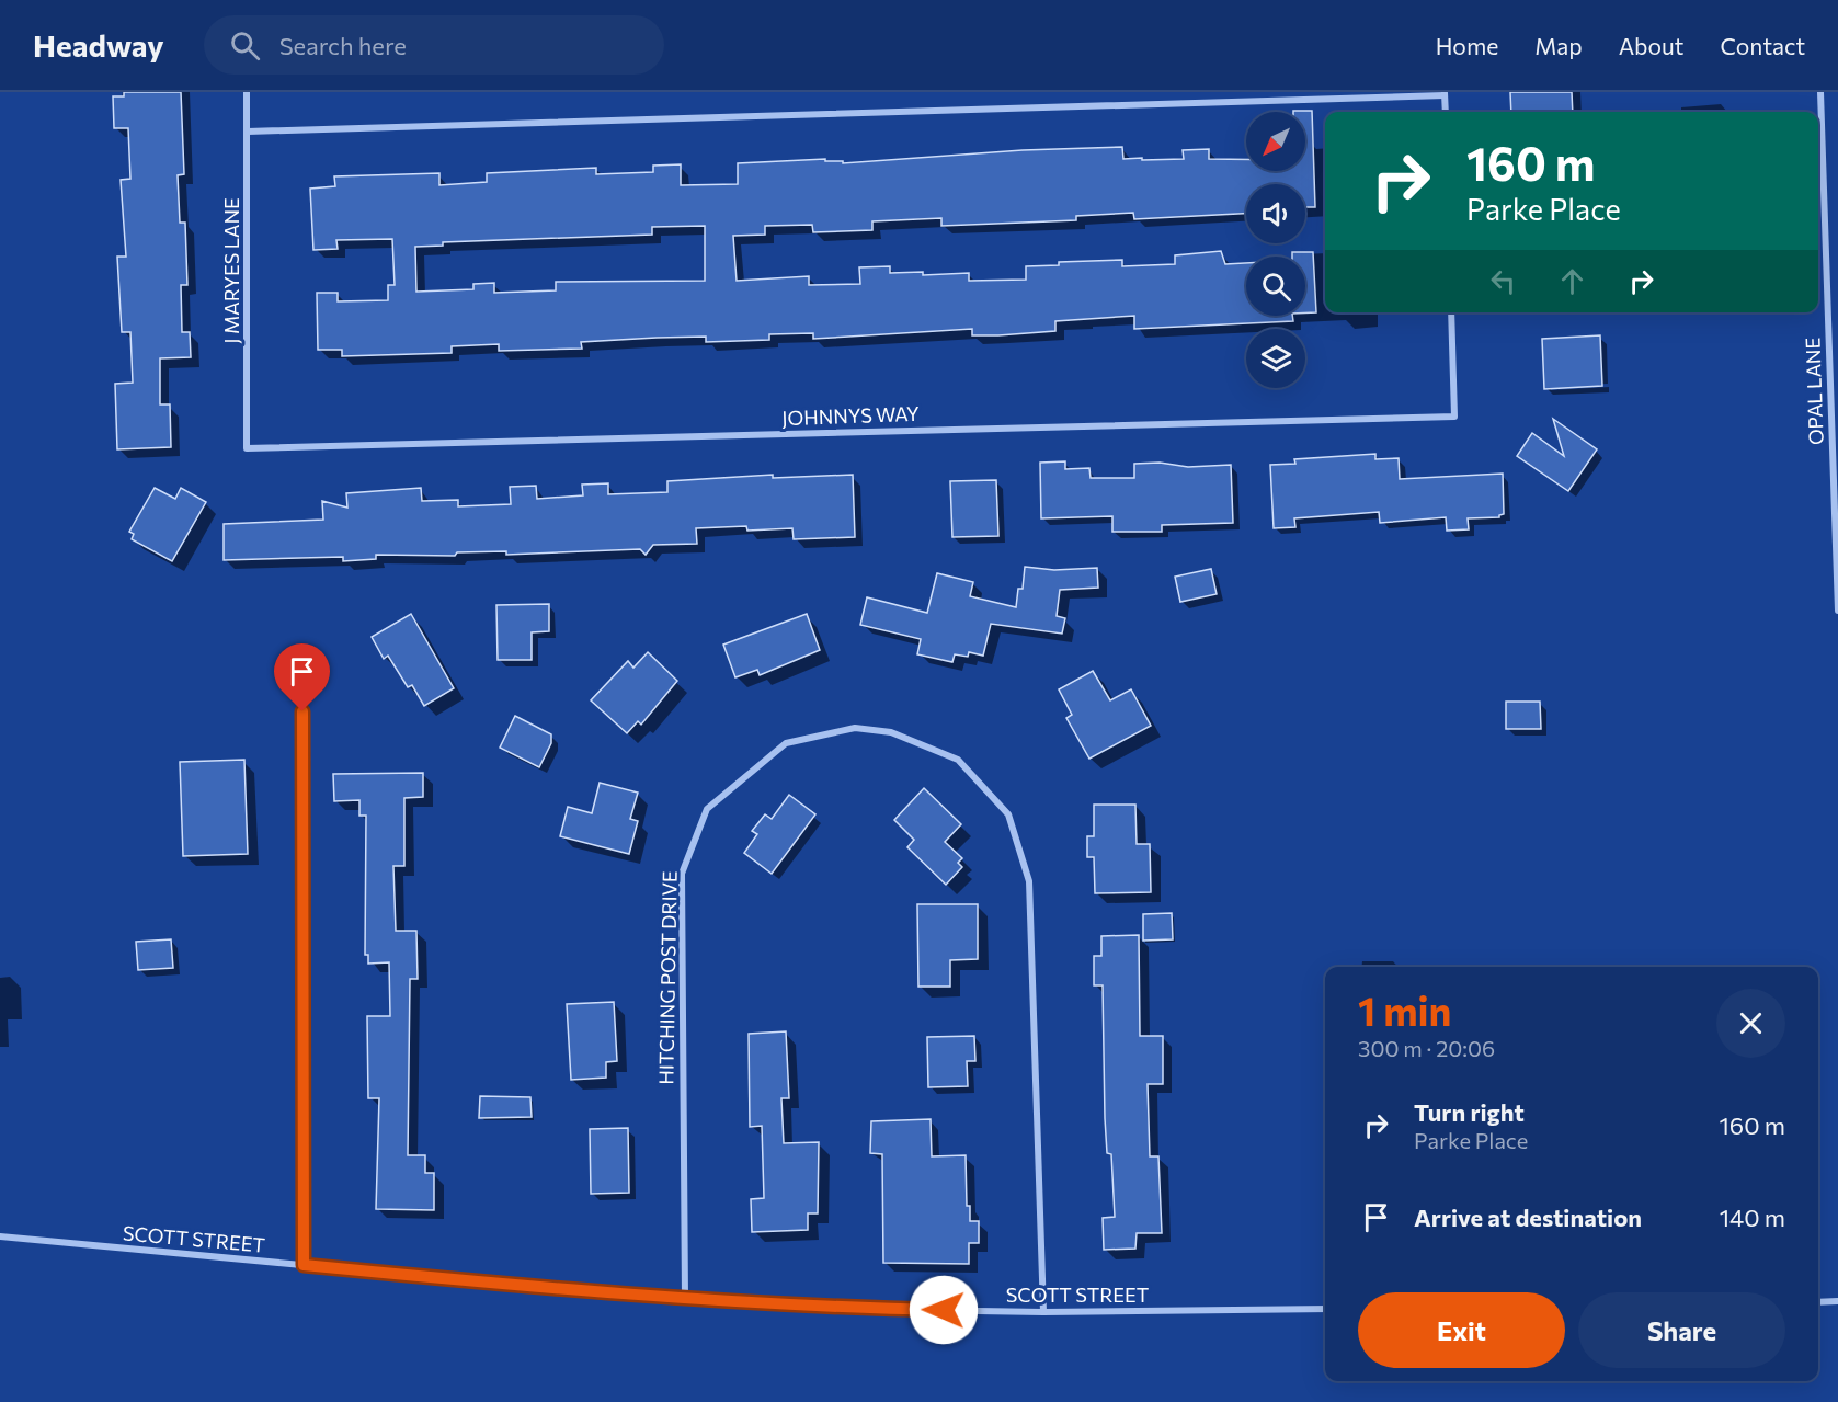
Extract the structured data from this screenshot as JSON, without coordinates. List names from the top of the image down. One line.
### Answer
{"streets":{"street":["J MARYES LANE","OPAL LANE","JOHNNYS WAY","HITCHING POST DRIVE","SCOTT STREET"]},"crossings":[["J MARYES LANE","JOHNNYS WAY"],["HITCHING POST DRIVE","SCOTT STREET"]],"north":"bottom left","page":{"header":"Headway","search":"Search here","nav":["Home","Map","About","Contact"],"turn":["160 m","Parke Place"],"heading":["1 min","300 m · 20:06"],"list":[{"name":"Turn right","note":"Parke Place","value":"160 m"},{"name":"Arrive at destination","value":"140 m"}],"buttons":["Exit","Share"]}}
